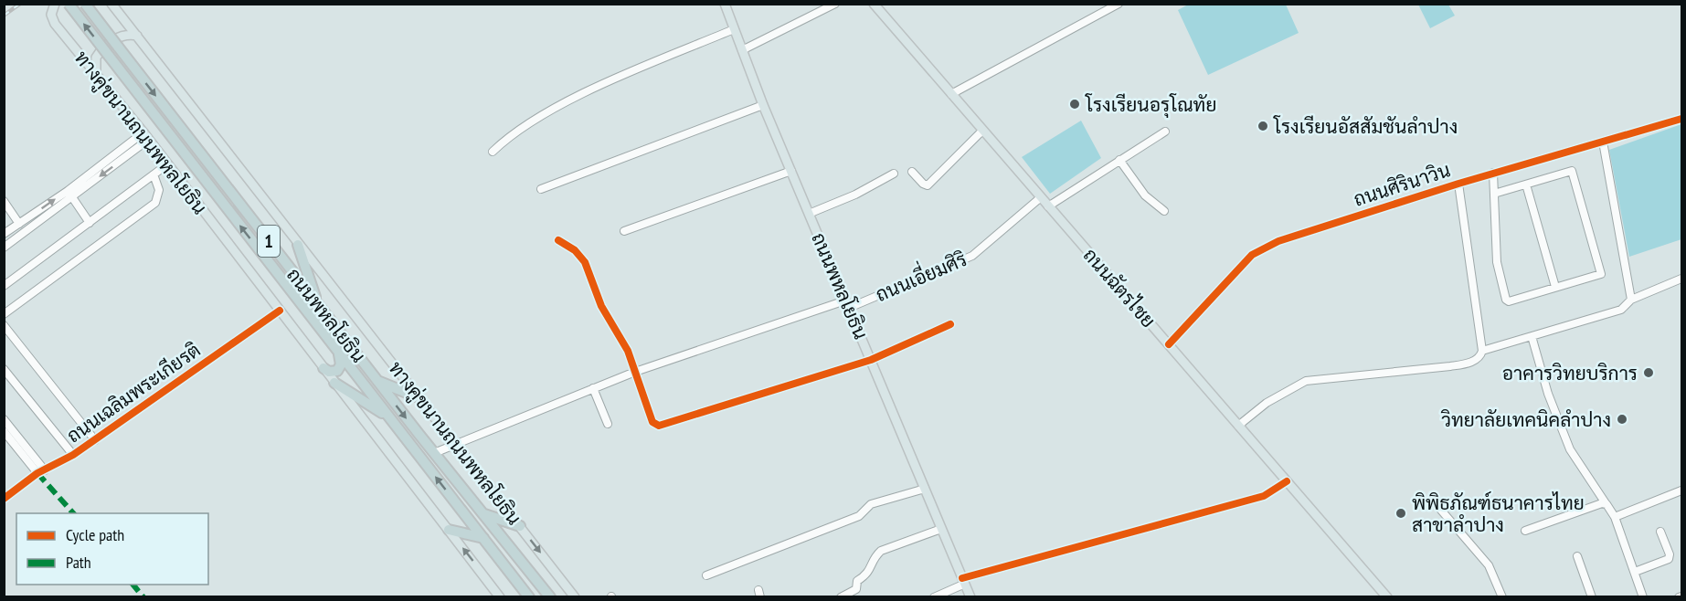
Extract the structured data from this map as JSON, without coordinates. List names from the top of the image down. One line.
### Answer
{"streets":{"highway":["1","ถนนพหลโยธิน"],"main road":["ทางคู่ขนานถนนพหลโยธิน","ถนนฉัตรไชย"],"street":["ถนนศิรินาวิน","ถนนเอี่ยมศิริ","ถนนเฉลิมพระเกียรติ"]},"crossings":[["ทางคู่ขนานถนนพหลโยธิน","ถนนเอี่ยมศิริ"],["ทางคู่ขนานถนนพหลโยธิน","ถนนเฉลิมพระเกียรติ"],["ถนนศิรินาวิน","ถนนฉัตรไชย"],["ถนนเอี่ยมศิริ","ถนนพหลโยธิน"],["ถนนเอี่ยมศิริ","ถนนฉัตรไชย"]],"places":["โรงเรียนอรุโณทัย","โรงเรียนอัสสัมชันลำปาง","อาคารวิทยบริการ","วิทยาลัยเทคนิคลำปาง","พิพิธภัณฑ์ธนาคารไทย สาขาลำปาง"],"legend":["Cycle path","Path"]}
